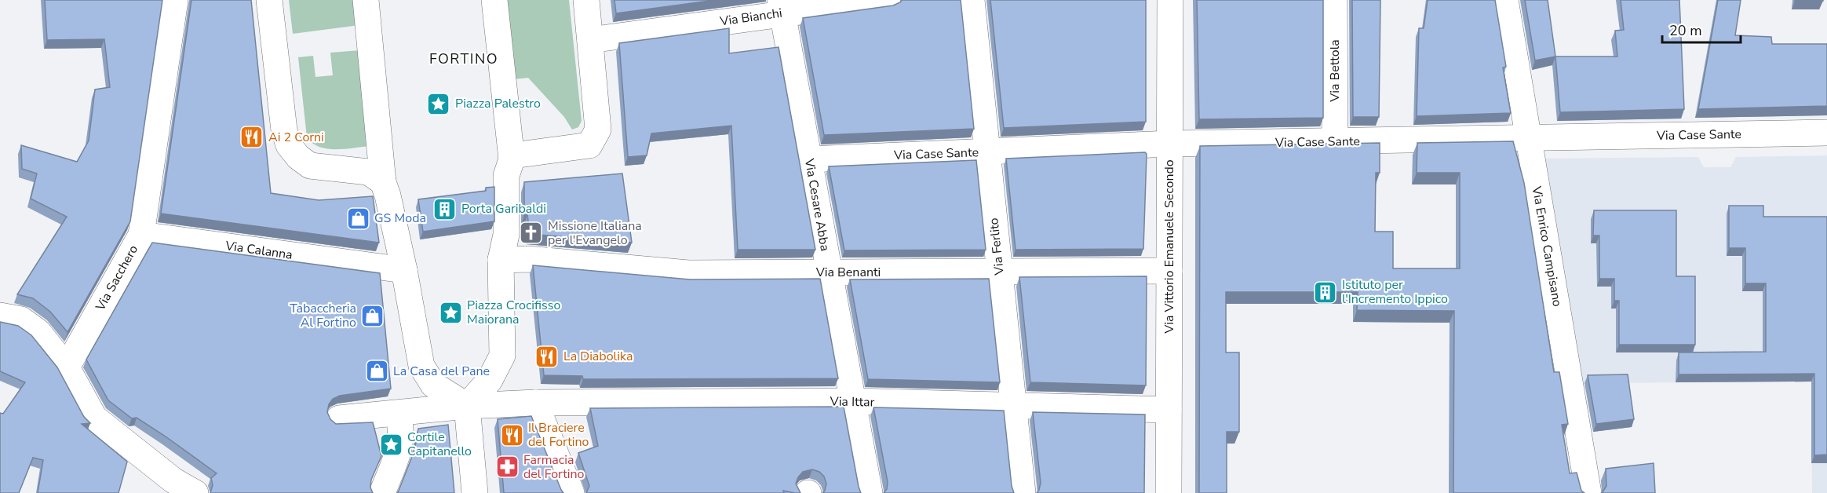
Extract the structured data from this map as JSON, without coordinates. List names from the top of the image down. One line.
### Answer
{"streets":{"street":["Via Bianchi","Via Bettola","Via Case Sante","Via Cesare Abba","Via Ferlito","Via Vittorio Emanuele Secondo","Via Enrico Campisano","Via Calanna","Via Benanti","Via Sacchero","Via Ittar"]},"crossings":[["Via Bianchi","Via Cesare Abba"],["Via Bettola","Via Case Sante"],["Via Case Sante","Via Cesare Abba"],["Via Case Sante","Via Ferlito"],["Via Case Sante","Via Vittorio Emanuele Secondo"],["Via Case Sante","Via Enrico Campisano"],["Via Cesare Abba","Via Benanti"],["Via Cesare Abba","Via Ittar"],["Via Ferlito","Via Benanti"],["Via Ferlito","Via Ittar"],["Via Vittorio Emanuele Secondo","Via Benanti"],["Via Vittorio Emanuele Secondo","Via Ittar"],["Via Calanna","Via Sacchero"]],"districts":["FORTINO"],"places":{"place":["Piazza Palestro","Piazza Crocifisso Maiorana","Cortile Capitanello"],"restaurant":["Ai 2 Corni","La Diabolika","Il Braciere del Fortino"],"building":["Porta Garibaldi","Istituto per l'Incremento Ippico"],"shop":["GS Moda","Tabaccheria Al Fortino","La Casa del Pane"],"church":["Missione Italiana per l'Evangelo"],"pharmacy":["Farmacia del Fortino"]},"scale_bar":"20 m"}
